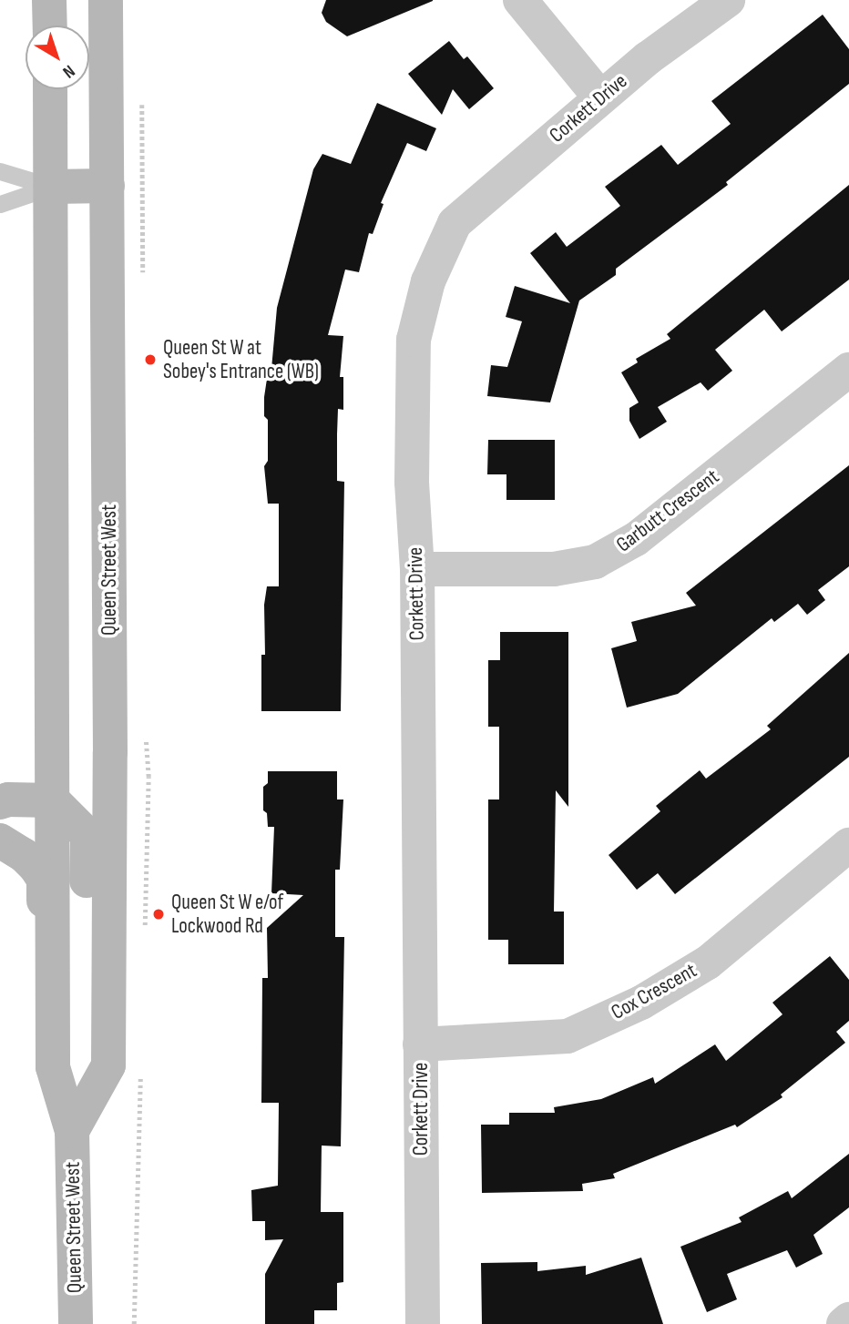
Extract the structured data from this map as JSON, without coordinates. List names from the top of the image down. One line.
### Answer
{"streets":{"main road":["Queen Street West"],"street":["Corkett Drive","Garbutt Crescent","Cox Crescent"]},"crossings":[["Corkett Drive","Garbutt Crescent"],["Corkett Drive","Cox Crescent"]],"places":["Queen St W at Sobey's Entrance (WB)","Queen St W e/of Lockwood Rd"],"north":"bottom right"}
